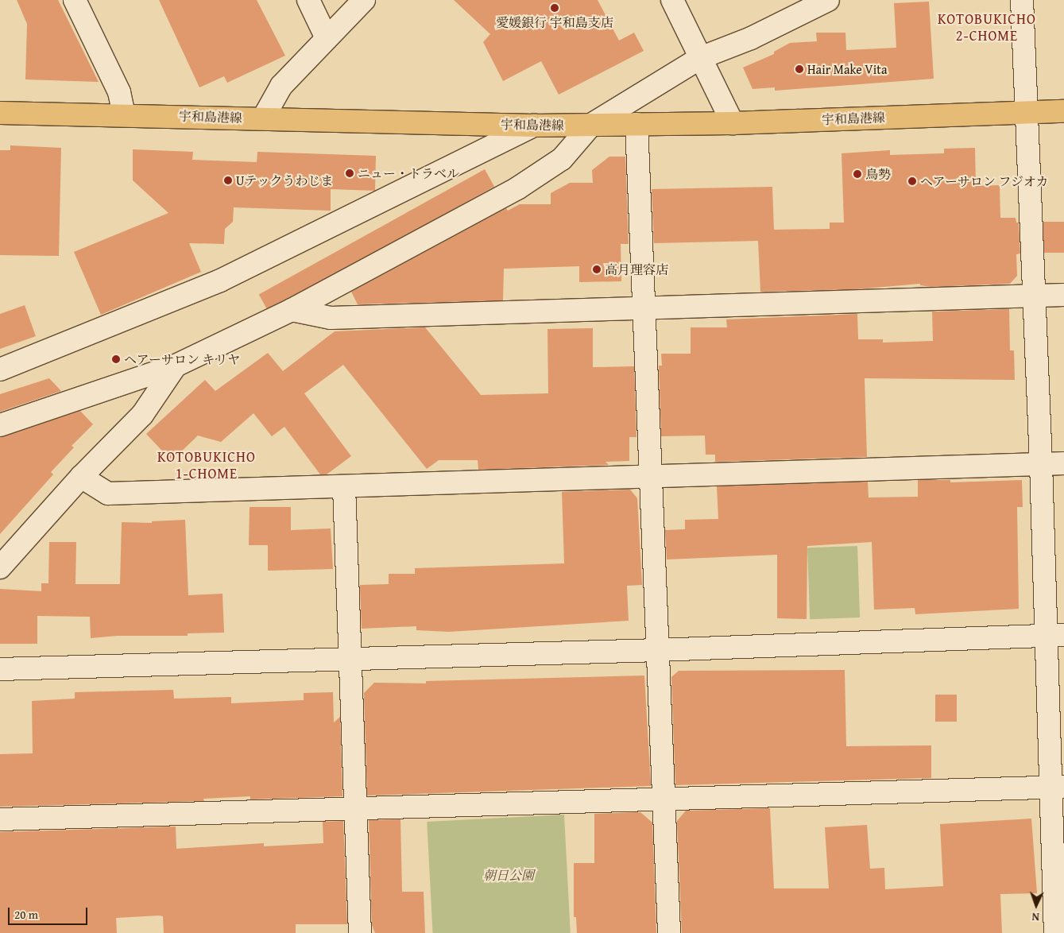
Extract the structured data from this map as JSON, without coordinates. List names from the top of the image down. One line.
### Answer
{"streets":{"main road":["宇和島港線"]},"districts":["KOTOBUKICHO 2-CHOME","KOTOBUKICHO 1-CHOME"],"parks":["朝日公園"],"places":["愛媛銀行 宇和島支店","Hair Make Vita","ニュー・トラベル","鳥勢","Uテックうわじま","ヘアーサロン フジオカ","高月理容店","ヘアーサロン キリヤ"],"scale_bar":"20 m","north":"bottom"}
